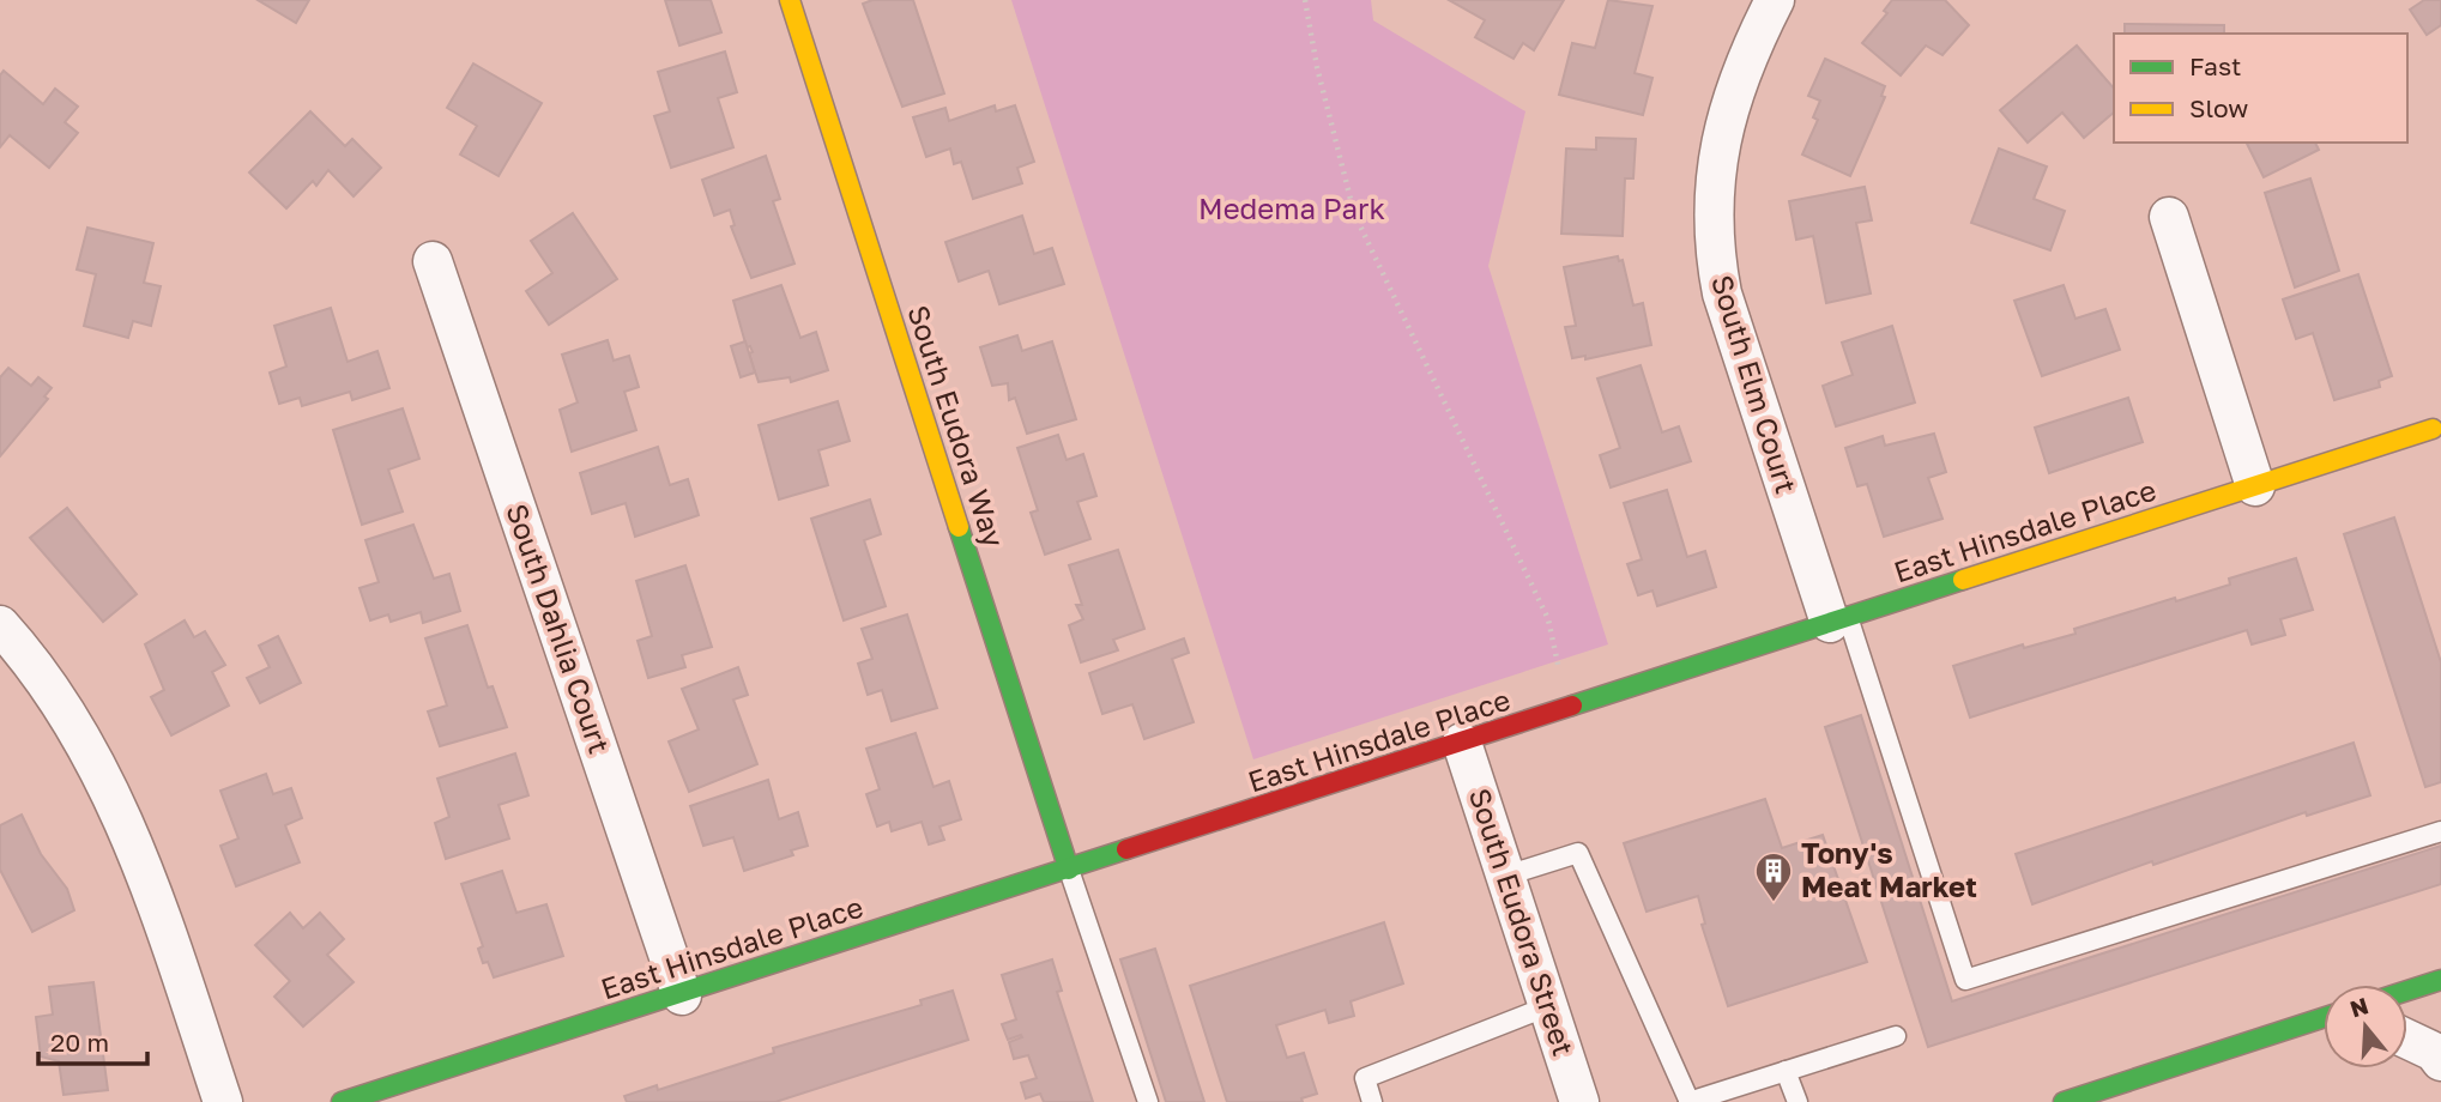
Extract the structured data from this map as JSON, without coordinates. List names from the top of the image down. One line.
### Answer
{"streets":{"street":["South Elm Court","South Eudora Way","East Hinsdale Place","South Dahlia Court","South Eudora Street"]},"crossings":[["South Elm Court","East Hinsdale Place"],["South Eudora Way","East Hinsdale Place"],["East Hinsdale Place","South Dahlia Court"],["East Hinsdale Place","South Eudora Street"]],"parks":["Medema Park"],"places":{"building":["Tony's Meat Market"]},"legend":["Fast","Slow"],"scale_bar":"20 m","north":"top"}
